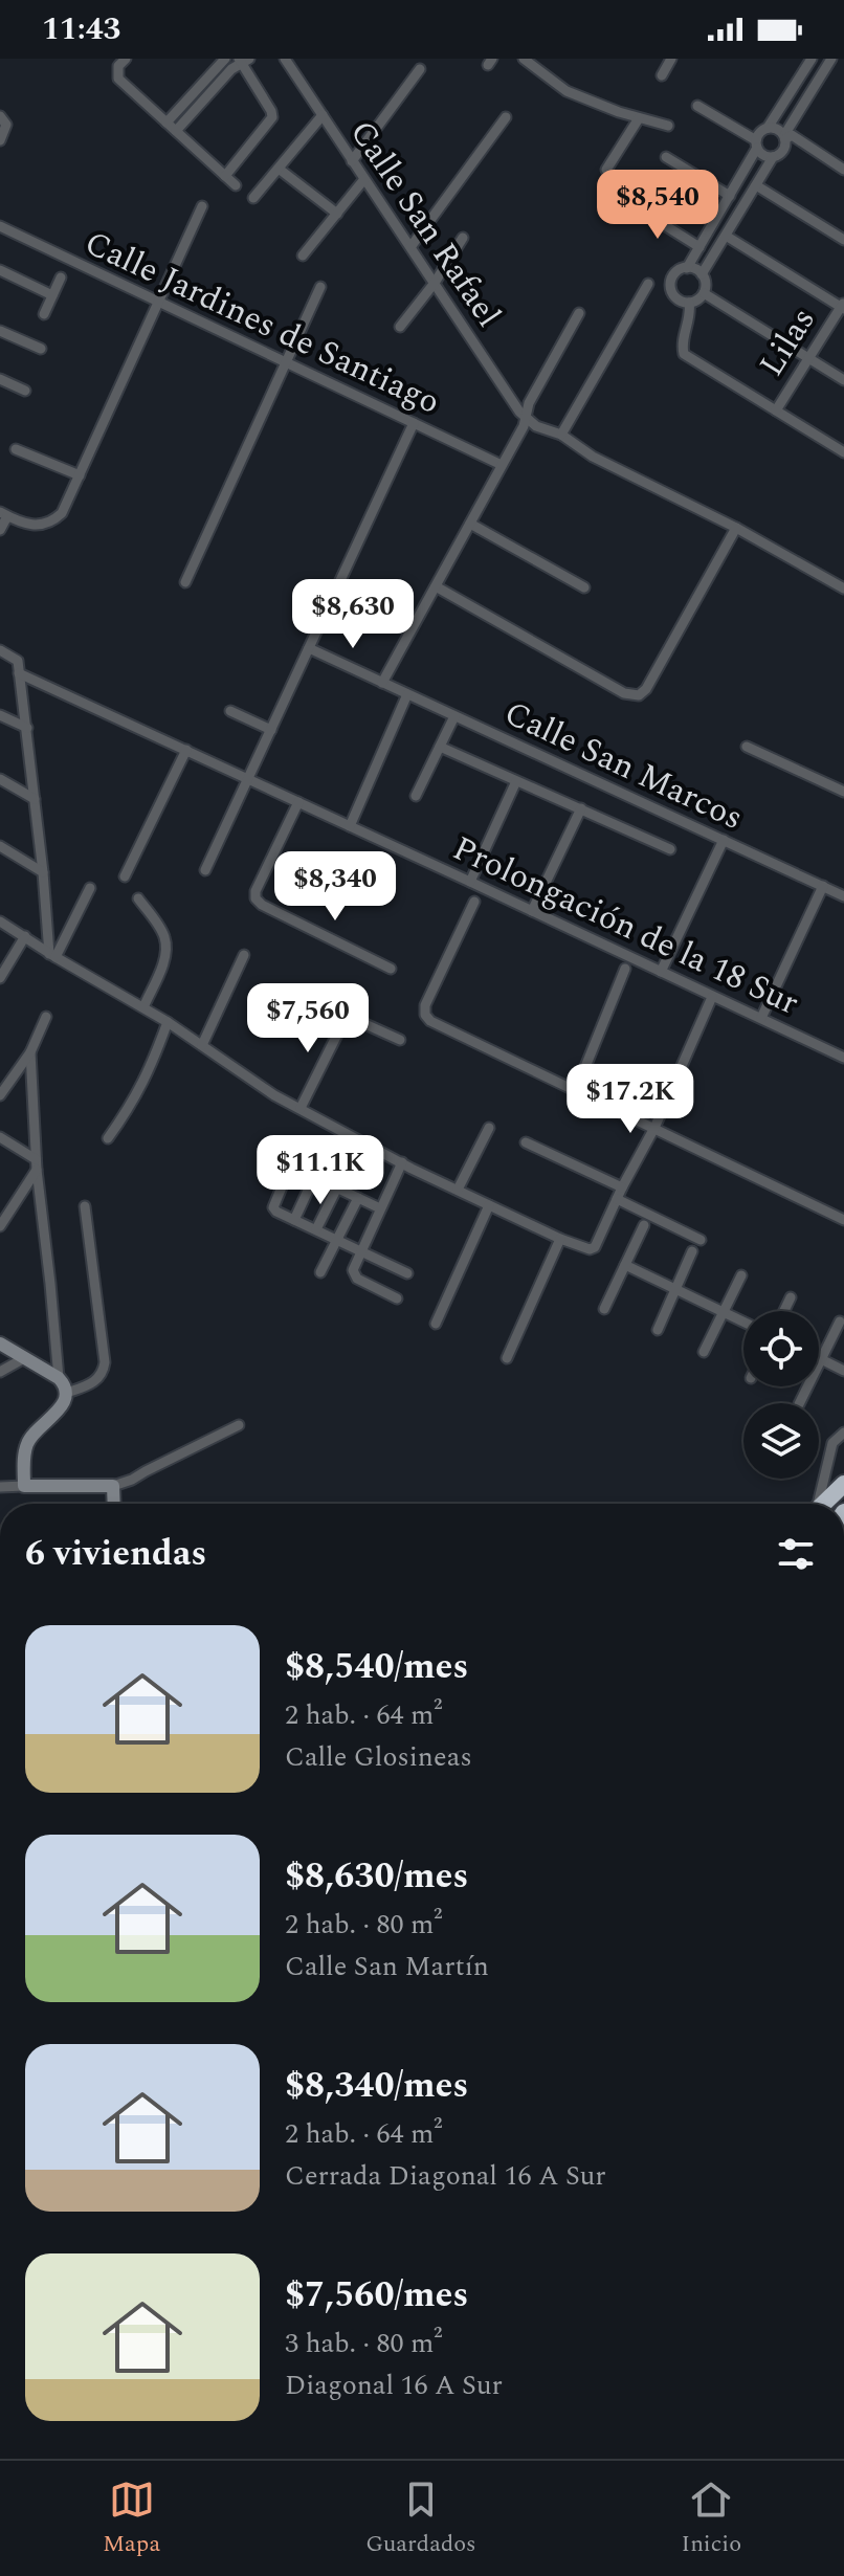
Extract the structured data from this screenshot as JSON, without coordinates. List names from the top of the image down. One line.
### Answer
{"streets":{"street":["Calle San Rafael","Calle Jardines de Santiago","Lilas","Calle San Marcos","Prolongación de la 18 Sur"]},"page":{"status":"11:43","price":["$8,540","$8,630","$8,340","$7,560","$17.2K","$11.1K"],"heading":"6 viviendas","list":[{"name":"$8,540/mes","note":"2 hab. · 64 m² · Calle Glosineas"},{"name":"$8,630/mes","note":"2 hab. · 80 m² · Calle San Martín"},{"name":"$8,340/mes","note":"2 hab. · 64 m² · Cerrada Diagonal 16 A Sur"},{"name":"$7,560/mes","note":"3 hab. · 80 m² · Diagonal 16 A Sur"}],"tabs":["Mapa","Guardados","Inicio"]}}
